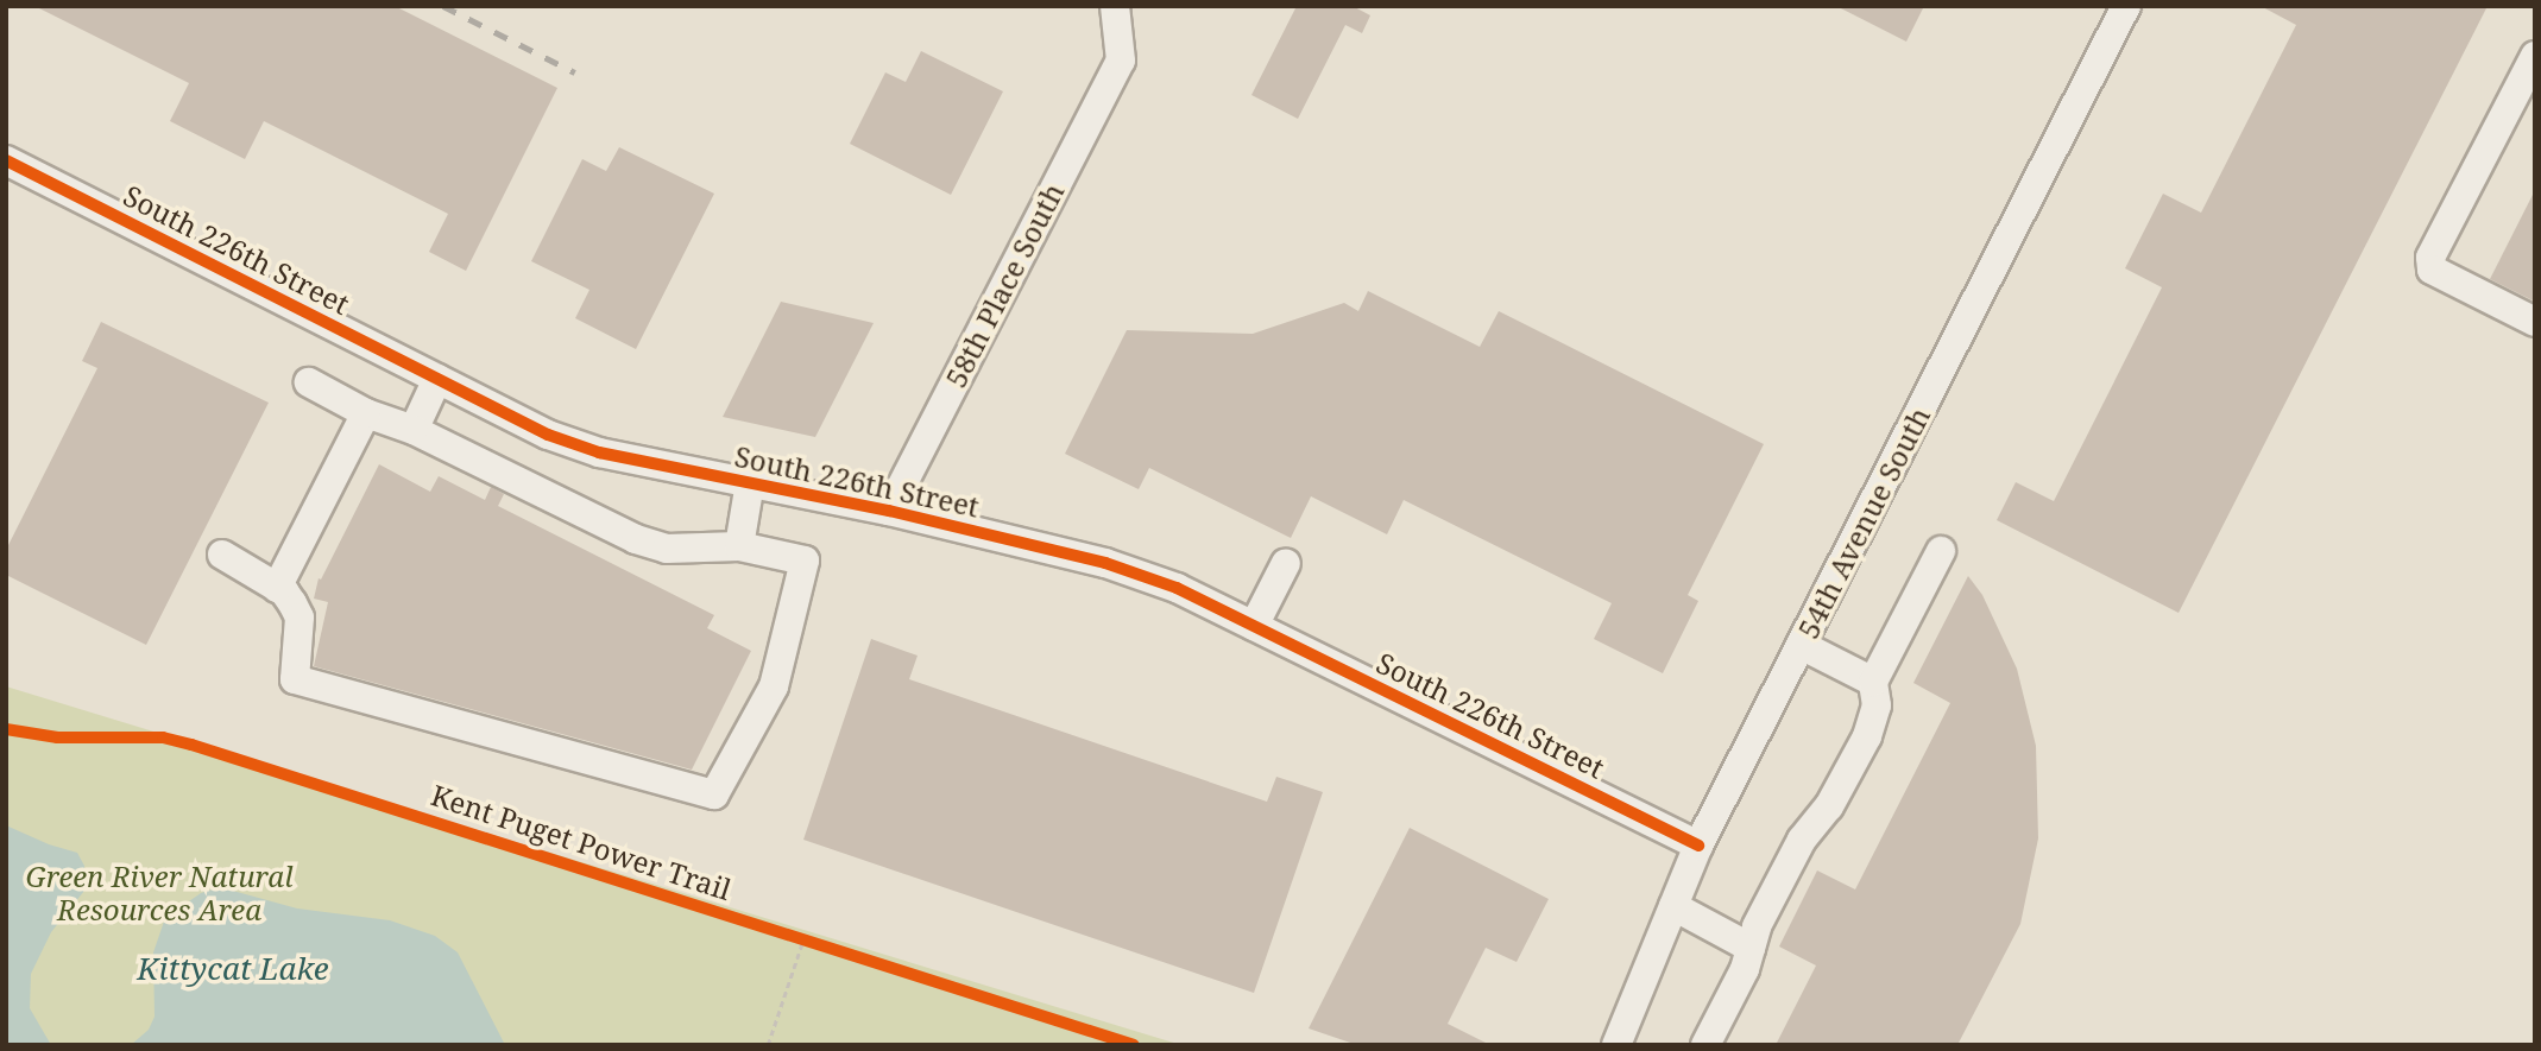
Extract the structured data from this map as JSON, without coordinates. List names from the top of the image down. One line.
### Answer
{"streets":{"street":["South 226th Street","58th Place South","54th Avenue South"],"cycle path":["Kent Puget Power Trail"]},"crossings":[["South 226th Street","58th Place South"],["South 226th Street","54th Avenue South"]],"water":["Kittycat Lake"],"parks":["Green River Natural Resources Area"]}
